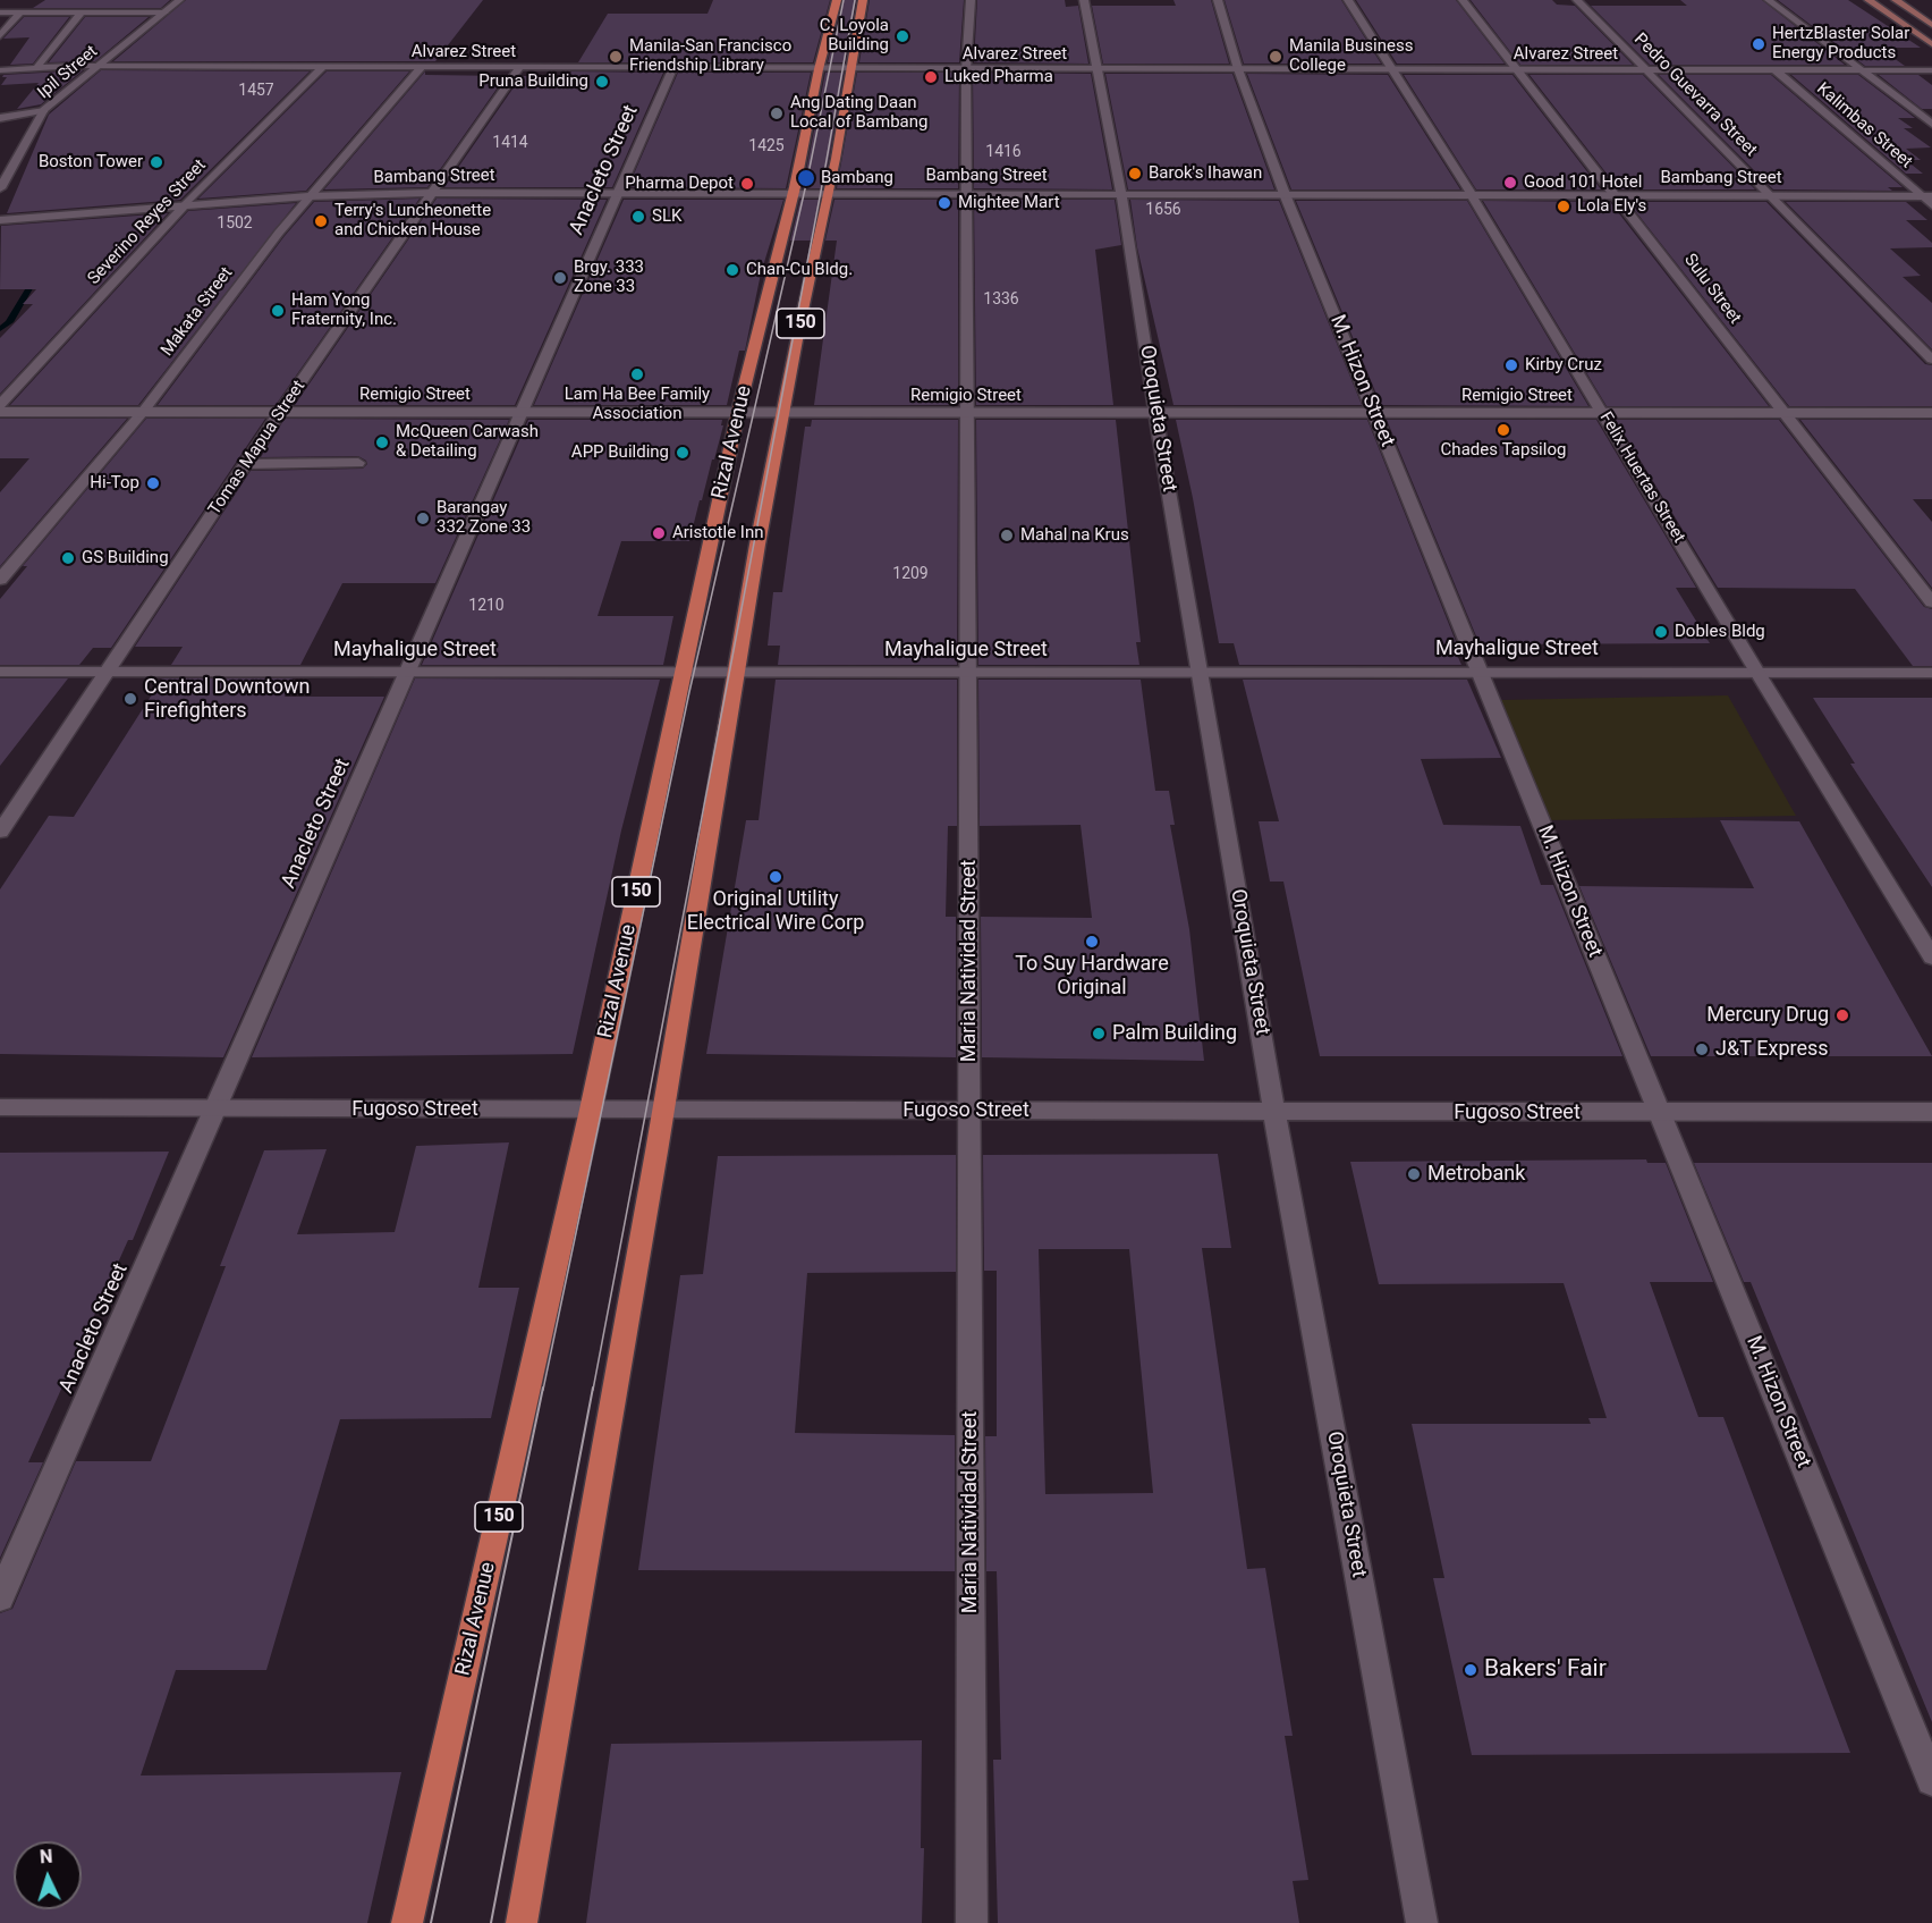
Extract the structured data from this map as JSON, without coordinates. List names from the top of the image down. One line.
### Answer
{"streets":{"main road":["150","Rizal Avenue"],"street":["Alvarez Street","Ipil Street","Pedro Guevarra Street","Kalimbas Street","Anacleto Street","Bambang Street","Severino Reyes Street","Sulu Street","Makata Street","M. Hizon Street","Remigio Street","Oroquieta Street","Tomas Mapua Street","Felix Huertas Street","Mayhaligue Street","Maria Natividad Street","Fugoso Street"]},"crossings":[["Alvarez Street","Ipil Street"],["Alvarez Street","Pedro Guevarra Street"],["Alvarez Street","Kalimbas Street"],["Alvarez Street","Anacleto Street"],["Alvarez Street","Severino Reyes Street"],["Alvarez Street","Sulu Street"],["Alvarez Street","Makata Street"],["Alvarez Street","M. Hizon Street"],["Alvarez Street","Oroquieta Street"],["Alvarez Street","Rizal Avenue"],["Alvarez Street","Tomas Mapua Street"],["Alvarez Street","Felix Huertas Street"],["Alvarez Street","Maria Natividad Street"],["Pedro Guevarra Street","Bambang Street"],["Kalimbas Street","Bambang Street"],["Anacleto Street","Bambang Street"],["Anacleto Street","Remigio Street"],["Anacleto Street","Mayhaligue Street"],["Anacleto Street","Fugoso Street"],["Bambang Street","Severino Reyes Street"],["Bambang Street","Sulu Street"],["Bambang Street","Makata Street"],["Bambang Street","M. Hizon Street"],["Bambang Street","Oroquieta Street"],["Bambang Street","Rizal Avenue"],["Bambang Street","Tomas Mapua Street"],["Bambang Street","Felix Huertas Street"],["Bambang Street","Maria Natividad Street"],["Sulu Street","Remigio Street"],["Makata Street","Remigio Street"],["M. Hizon Street","Remigio Street"],["M. Hizon Street","Mayhaligue Street"],["M. Hizon Street","Fugoso Street"],["Remigio Street","Oroquieta Street"],["Remigio Street","Rizal Avenue"],["Remigio Street","Tomas Mapua Street"],["Remigio Street","Felix Huertas Street"],["Remigio Street","Maria Natividad Street"],["Oroquieta Street","Mayhaligue Street"],["Oroquieta Street","Fugoso Street"],["Rizal Avenue","Mayhaligue Street"],["Rizal Avenue","Fugoso Street"],["Tomas Mapua Street","Mayhaligue Street"],["Felix Huertas Street","Mayhaligue Street"],["Mayhaligue Street","Maria Natividad Street"],["Maria Natividad Street","Fugoso Street"]],"places":["C. Loyola Building","HertzBlaster Solar Energy Products","Manila-San Francisco Friendship Library","Manila Business College","Luked Pharma","Pruna Building","Ang Dating Daan Local of Bambang","Boston Tower","Barok's Ihawan","Bambang","Good 101 Hotel","Pharma Depot","Mightee Mart","Lola Ely's","SLK","Terry's Luncheonette and Chicken House","Chan-Cu Bldg.","Brgy. 333 Zone 33","Ham Yong Fraternity, Inc.","Kirby Cruz","Lam Ha Bee Family Association","Chades Tapsilog","McQueen Carwash & Detailing","APP Building","Hi-Top","Barangay 332 Zone 33","Aristotle Inn","Mahal na Krus","GS Building","Dobles Bldg","Central Downtown Firefighters","Original Utility Electrical Wire Corp","To Suy Hardware Original","Mercury Drug","Palm Building","J&T Express","Metrobank","Bakers' Fair"],"house_numbers":["1457","1414","1425","1416","1656","1502","1336","1209","1210"],"north":"top"}
